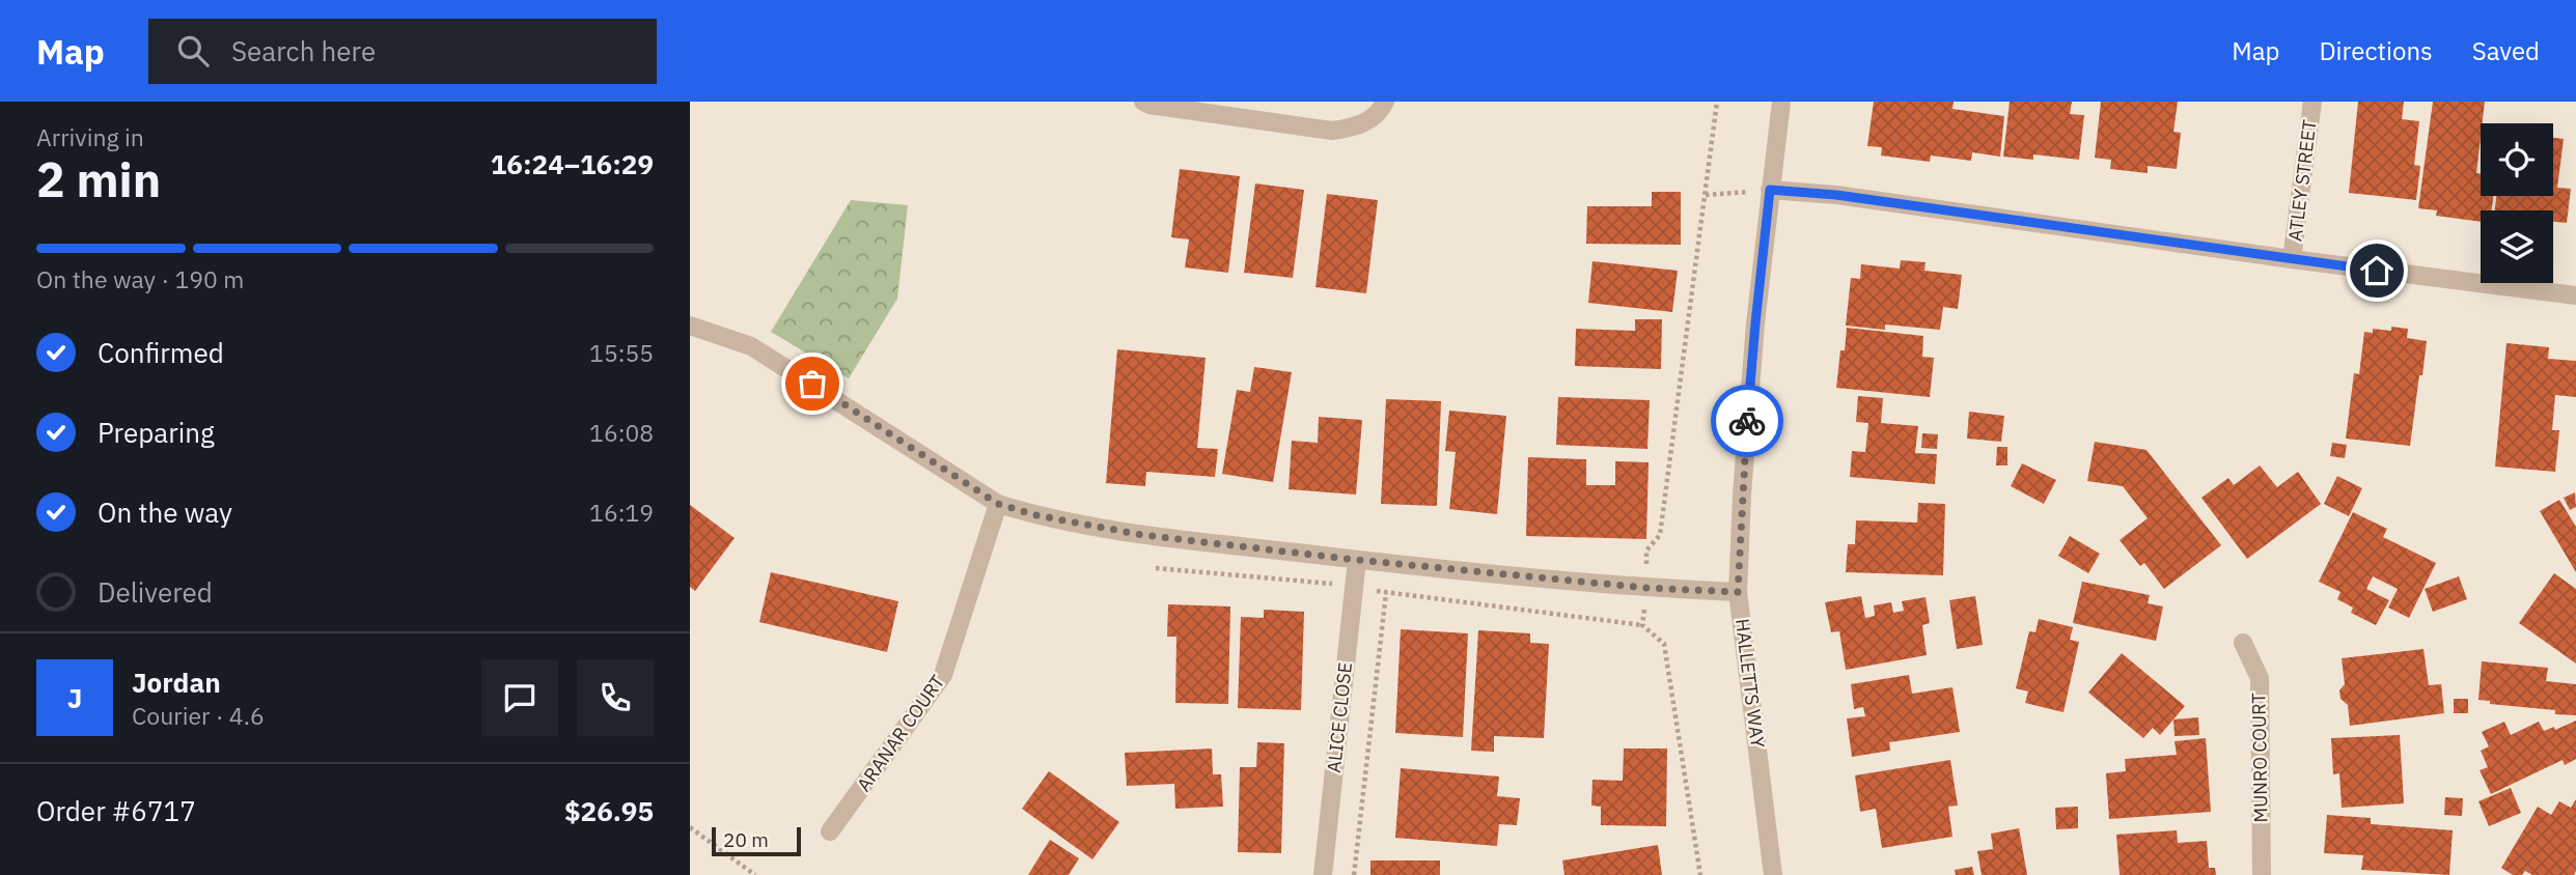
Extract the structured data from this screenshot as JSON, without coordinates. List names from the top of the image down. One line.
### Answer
{"streets":{"street":["ATLEY STREET","HALLETTS WAY","ALICE CLOSE","ARANAR COURT","MUNRO COURT"]},"scale_bar":"20 m","page":{"header":"Map","search":"Search here","nav":["Map","Directions","Saved"],"heading":["2 min","Arriving in","16:24–16:29"],"panel":["Jordan","Courier · 4.6","Order #6717","$26.95"],"bar":"On the way · 190 m","list":[["Confirmed","15:55"],["Preparing","16:08"],["On the way","16:19"],"Delivered"],"round":"J","scale":"20 m"}}
